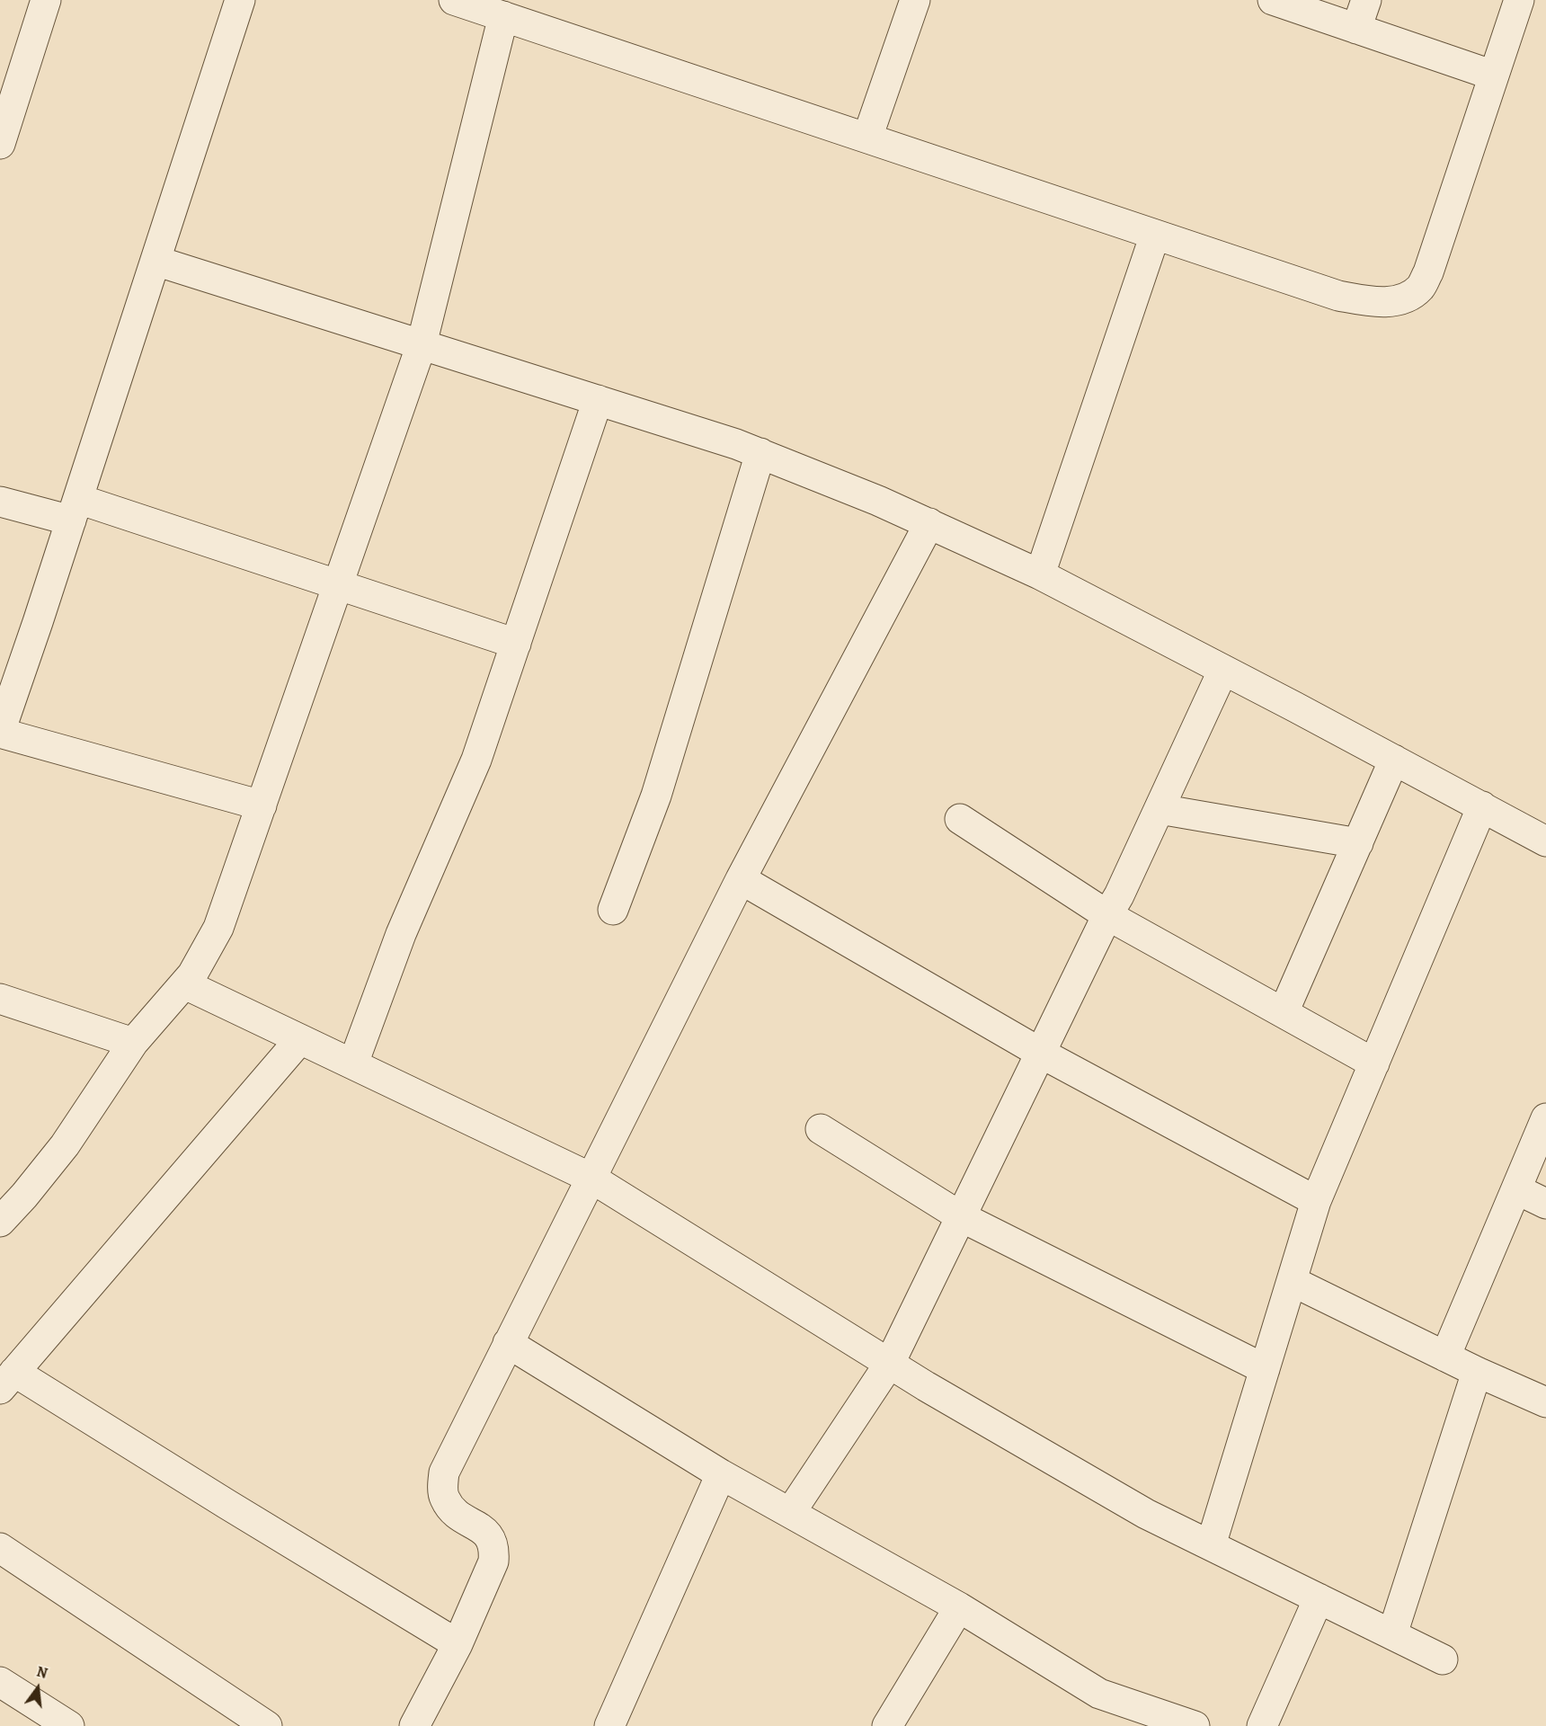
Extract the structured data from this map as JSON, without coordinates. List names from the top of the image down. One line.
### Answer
{"north":"top"}
